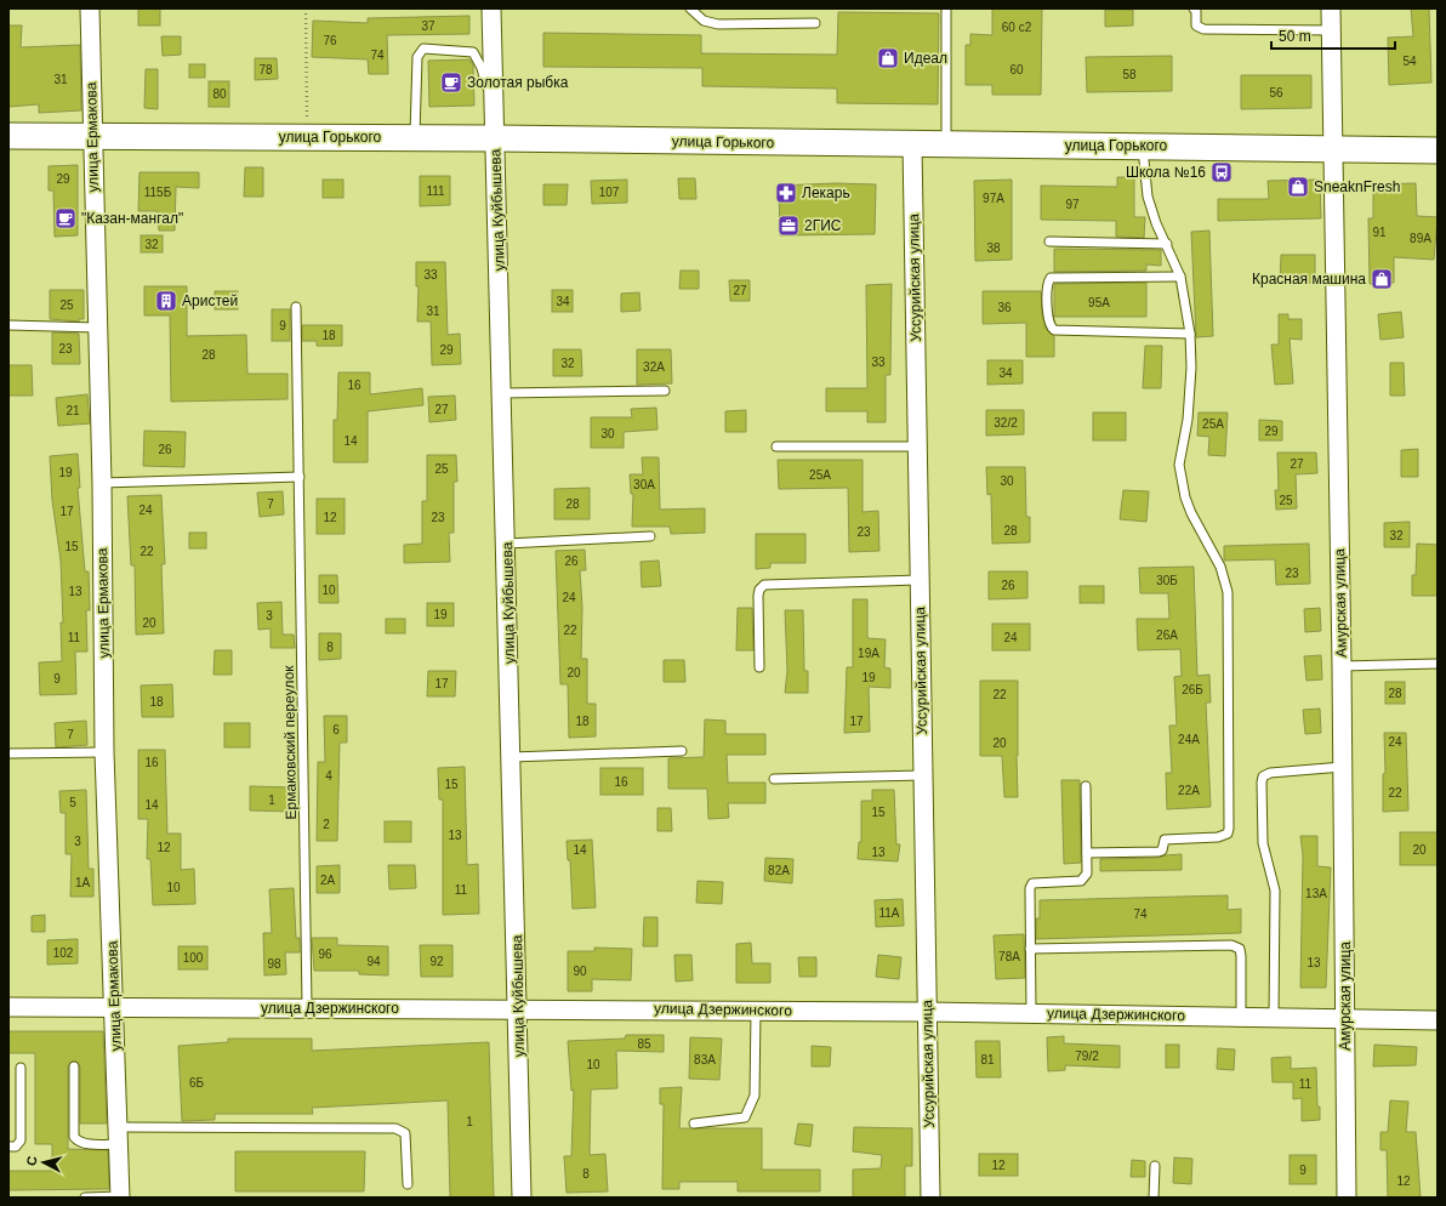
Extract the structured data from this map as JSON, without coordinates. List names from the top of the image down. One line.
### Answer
{"streets":{"main road":["улица Горького"],"street":["улица Ермакова","улица Куйбышева","Уссурийская улица","Амурская улица","улица Дзержинского"],"lane":["Ермаковский переулок"]},"crossings":[["улица Ермакова","улица Горького"],["улица Ермакова","улица Дзержинского"],["улица Горького","улица Куйбышева"],["улица Горького","Уссурийская улица"],["улица Горького","Амурская улица"],["улица Куйбышева","улица Дзержинского"],["Уссурийская улица","улица Дзержинского"],["Амурская улица","улица Дзержинского"],["Ермаковский переулок","улица Дзержинского"]],"places":{"shop":["Идеал","SneaknFresh","Красная машина"],"cafe":["Золотая рыбка","\"Казан-мангал\""],"bus stop":["Школа №16"],"pharmacy":["Лекарь"],"office":["2ГИС"],"building":["Аристей"]},"house_numbers":["37","60 с2","76","74","54","78","60","58","31","56","80","29","111","115Б","107","97А","97","91","89А","32","38","33","27","34","95А","25","36","31","9","18","23","29","28","33","32","32А","34","16","27","21","32/2","25А","29","30","14","26","27","25","19","25А","30","30А","25","7","28","24","17","12","23","28","23","32","15","22","26","23","30Б","26","10","13","24","19","3","20","22","26А","11","24","8","19А","20","19","9","17","26Б","28","22","18","18","17","6","7","24А","24","20","16","4","16","15","22А","22","1","5","14","15","2","13","3","12","14","20","13","82А","2А","1А","10","11","13А","11А","74","102","96","78А","100","94","92","13","98","90","85","79/2","83А","81","10","6Б","11","1","12","9","8","12"],"scale_bar":"50 m","north":"left"}
